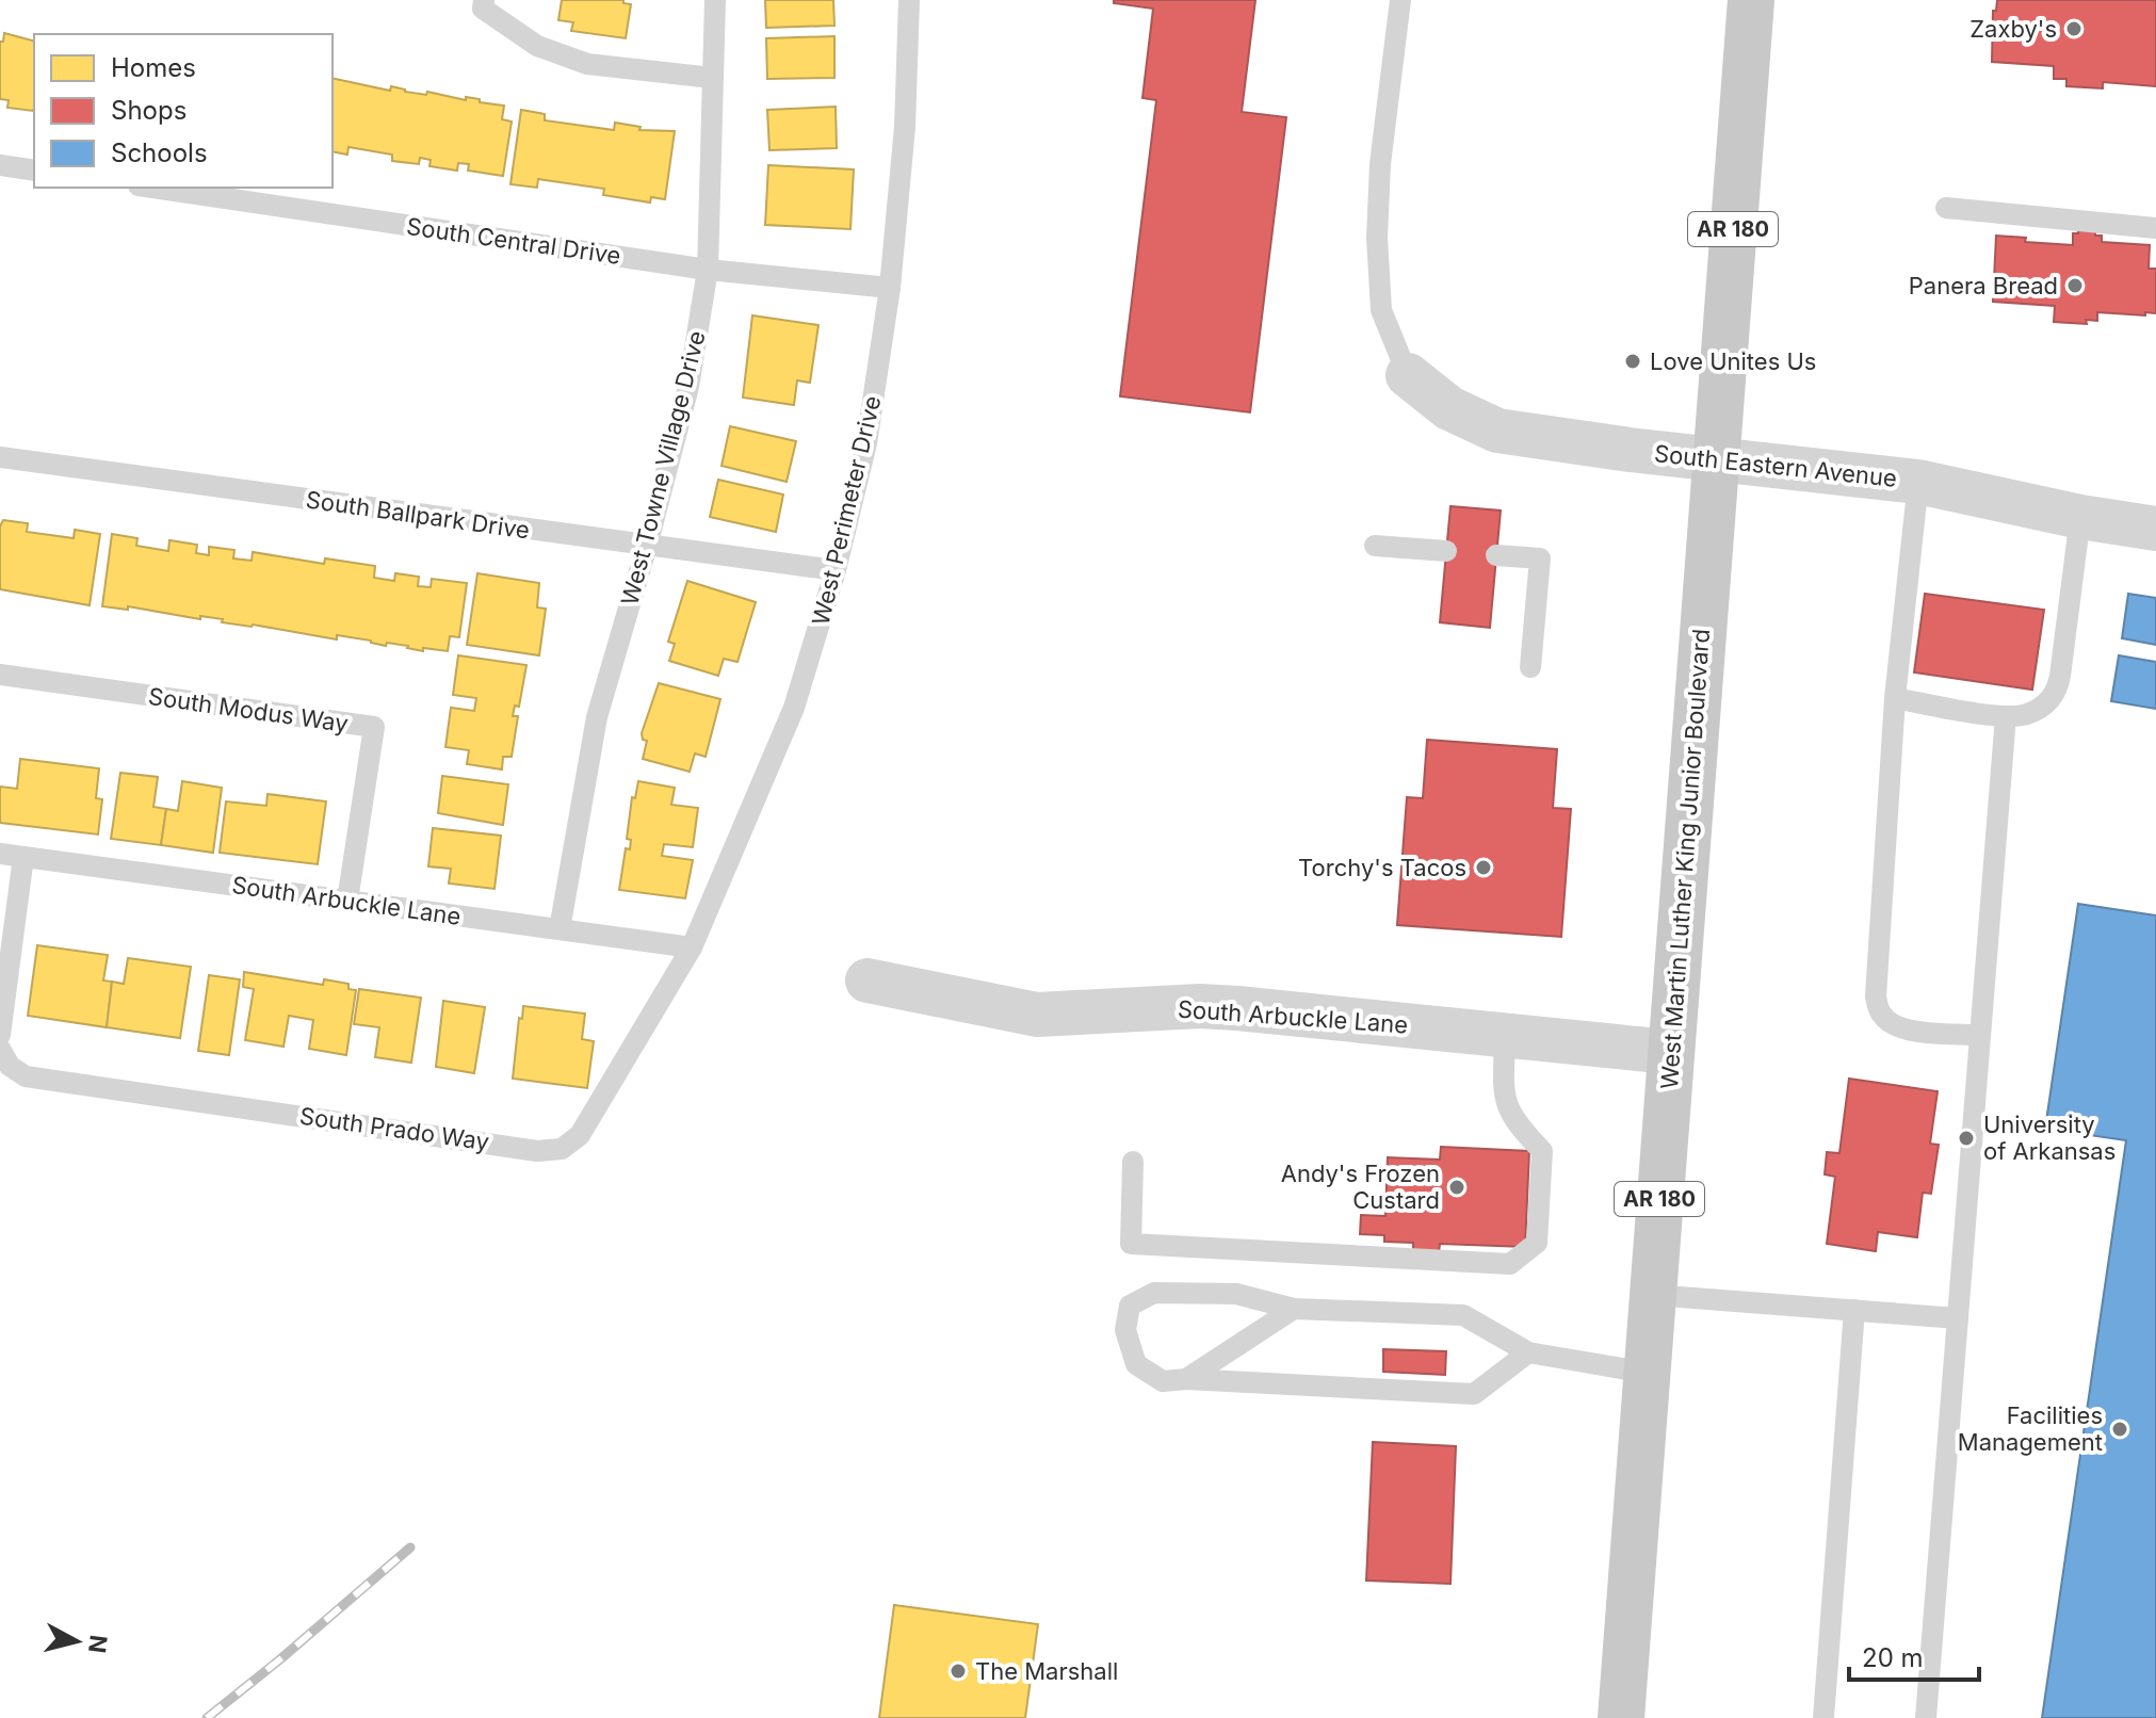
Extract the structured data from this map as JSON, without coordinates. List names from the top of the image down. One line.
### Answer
{"streets":{"main road":["AR 180","West Martin Luther King Junior Boulevard"],"street":["South Eastern Avenue","South Arbuckle Lane"],"lane":["South Central Drive","West Towne Village Drive","West Perimeter Drive","South Ballpark Drive","South Modus Way","South Prado Way"]},"crossings":[["South Central Drive","West Towne Village Drive"],["South Central Drive","West Perimeter Drive"],["South Eastern Avenue","West Martin Luther King Junior Boulevard"],["West Towne Village Drive","South Ballpark Drive"],["West Towne Village Drive","South Arbuckle Lane"],["West Perimeter Drive","South Ballpark Drive"],["West Perimeter Drive","South Arbuckle Lane"],["West Perimeter Drive","South Prado Way"],["South Modus Way","South Arbuckle Lane"],["West Martin Luther King Junior Boulevard","South Arbuckle Lane"],["South Arbuckle Lane","South Prado Way"]],"places":["Zaxby's","Panera Bread","Love Unites Us","Torchy's Tacos","University of Arkansas","Andy's Frozen Custard","Facilities Management","The Marshall"],"legend":["Homes","Shops","Schools"],"scale_bar":"20 m","north":"right"}
